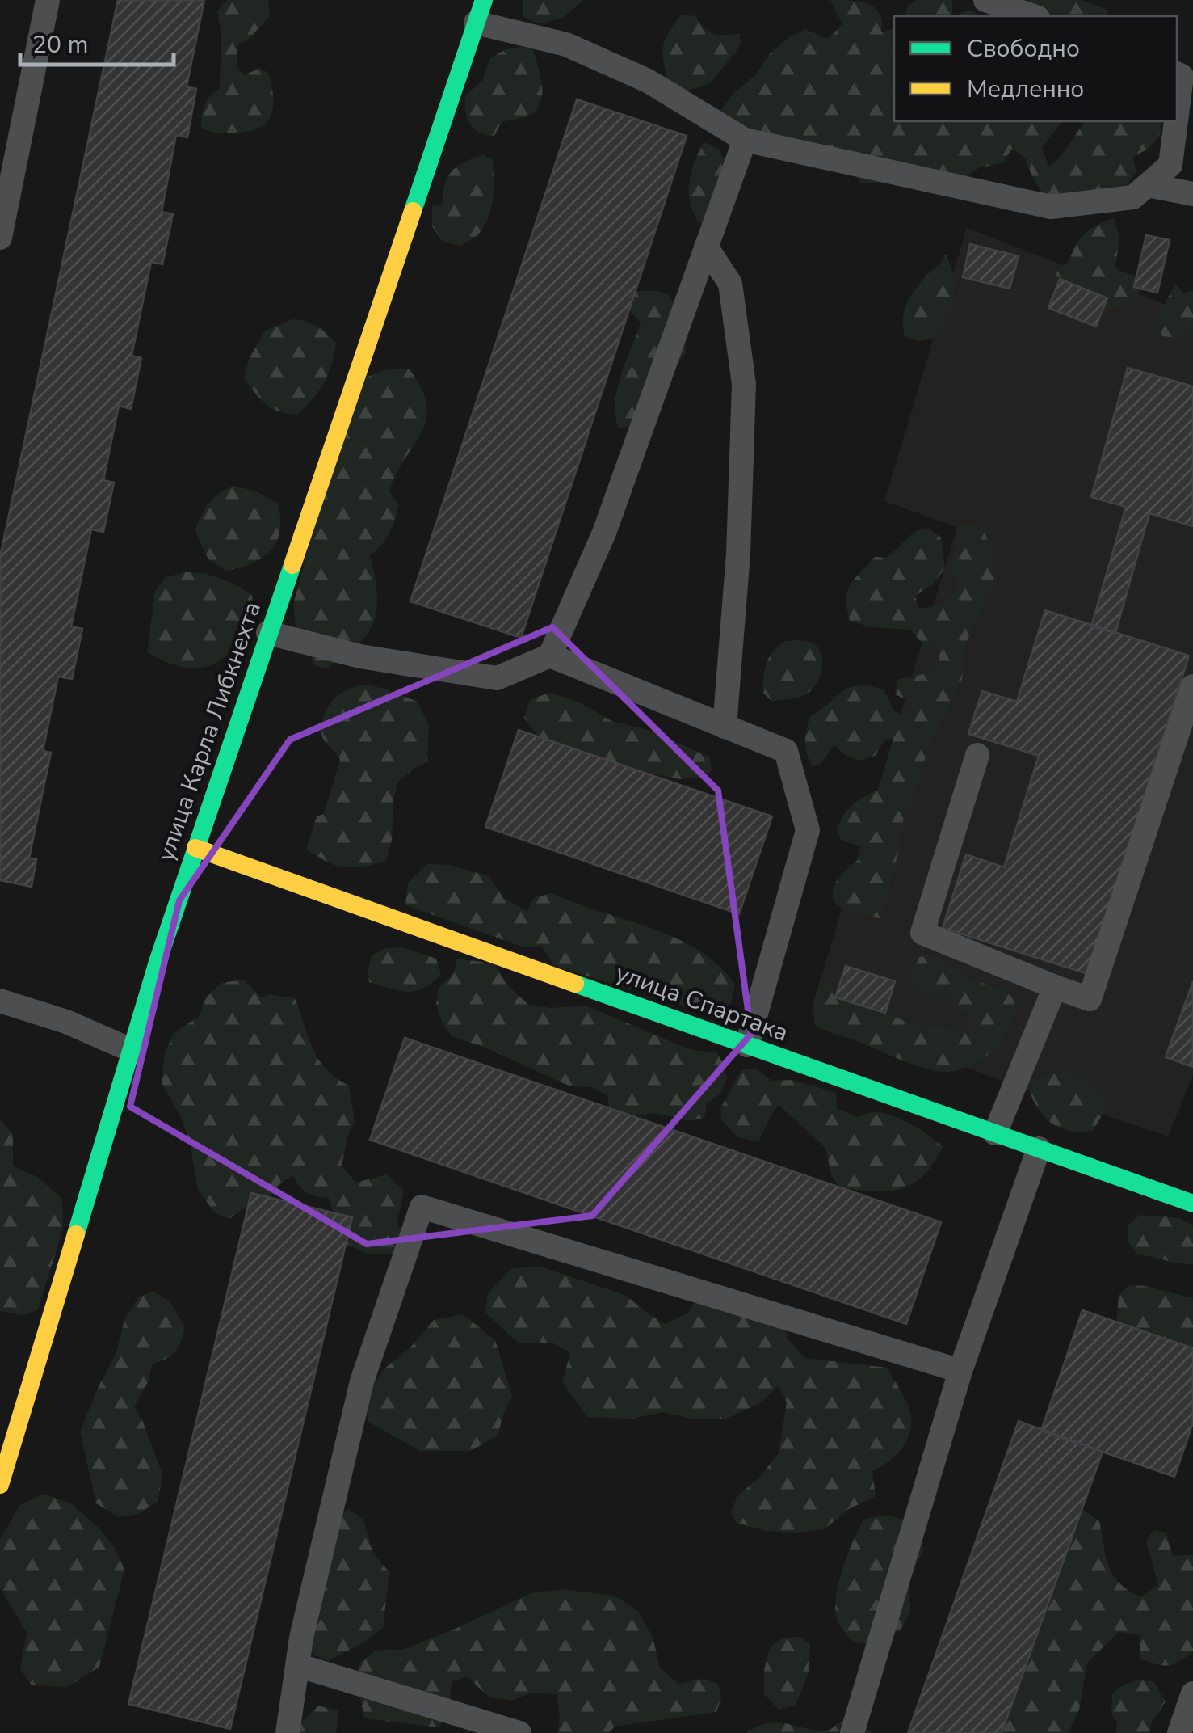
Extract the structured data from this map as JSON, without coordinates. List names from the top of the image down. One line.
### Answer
{"streets":{"main road":["улица Карла Либкнехта","улица Спартака"]},"crossings":[["улица Карла Либкнехта","улица Спартака"]],"legend":["Свободно","Медленно"],"scale_bar":"20 m"}
